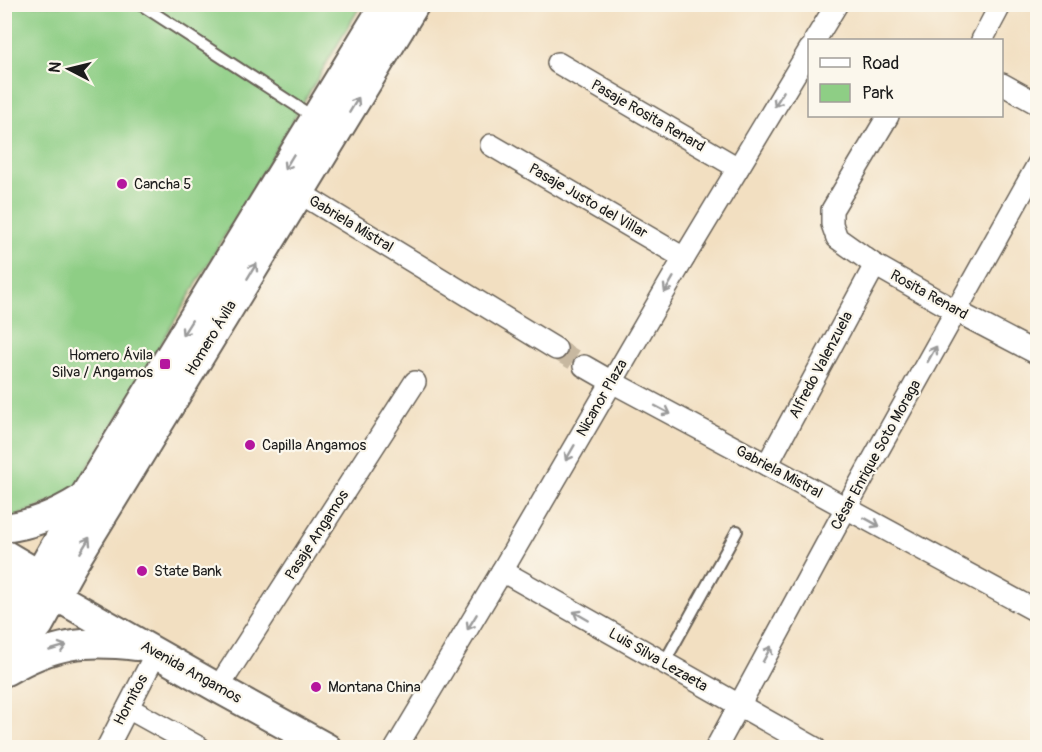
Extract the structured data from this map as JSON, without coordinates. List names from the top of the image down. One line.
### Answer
{"streets":{"main road":["Homero Ávila","Avenida Angamos"],"street":["Pasaje Rosita Renard","Pasaje Justo del Villar","Gabriela Mistral","Rosita Renard","Alfredo Valenzuela","Nicanor Plaza","César Enrique Soto Moraga","Pasaje Angamos","Luis Silva Lezaeta","Hornitos"]},"crossings":[["Pasaje Rosita Renard","Nicanor Plaza"],["Pasaje Justo del Villar","Nicanor Plaza"],["Gabriela Mistral","Homero Ávila"],["Gabriela Mistral","Alfredo Valenzuela"],["Gabriela Mistral","Nicanor Plaza"],["Gabriela Mistral","César Enrique Soto Moraga"],["Rosita Renard","Alfredo Valenzuela"],["Rosita Renard","César Enrique Soto Moraga"],["Homero Ávila","Avenida Angamos"],["Nicanor Plaza","Luis Silva Lezaeta"],["César Enrique Soto Moraga","Luis Silva Lezaeta"],["Pasaje Angamos","Avenida Angamos"],["Avenida Angamos","Hornitos"]],"one_way":["Gabriela Mistral","Nicanor Plaza","César Enrique Soto Moraga","Luis Silva Lezaeta"],"places":{"other":["Cancha 5","Capilla Angamos","State Bank","Montana China"],"transit":["Homero Ávila Silva / Angamos"]},"legend":["Road","Park"],"north":"left"}
